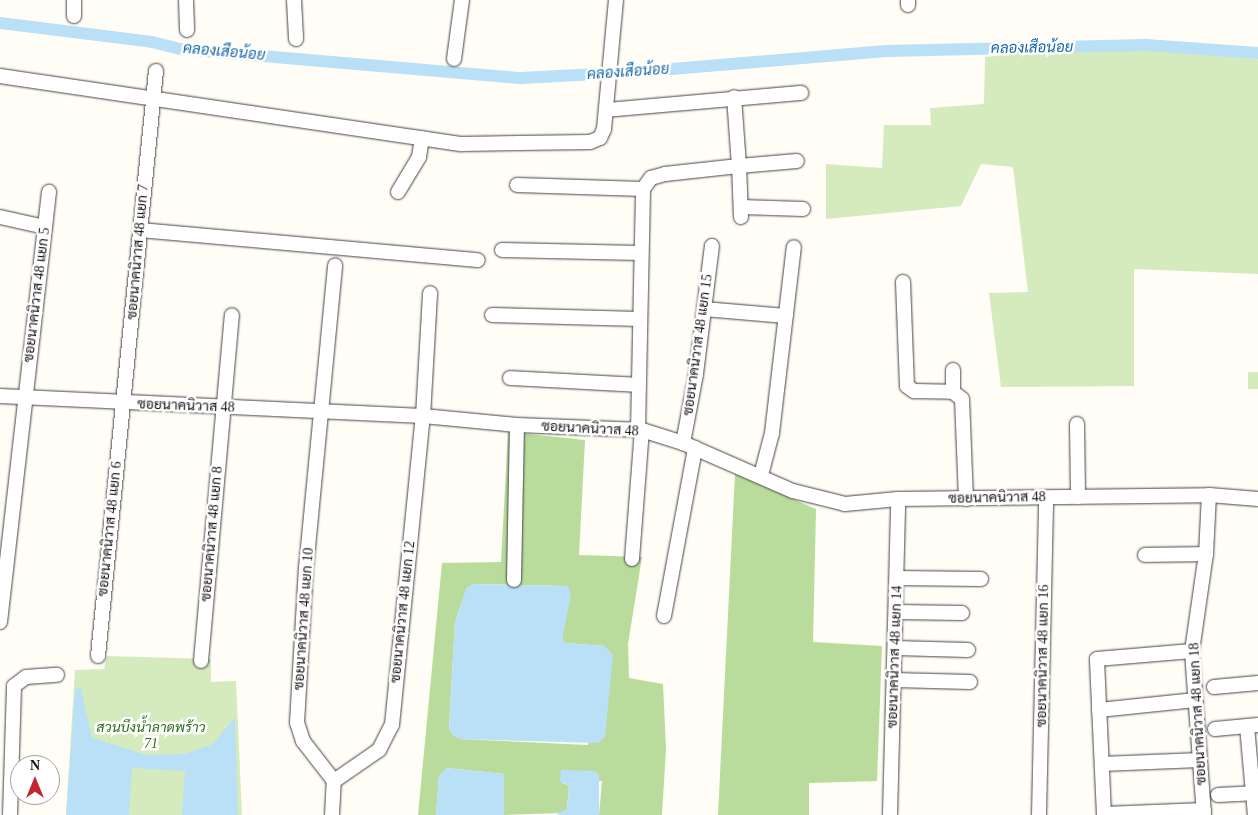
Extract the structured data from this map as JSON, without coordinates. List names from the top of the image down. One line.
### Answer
{"streets":{"street":["ซอยนาคนิวาส 48 แยก 7","ซอยนาคนิวาส 48 แยก 5","ซอยนาคนิวาส 48 แยก 15","ซอยนาคนิวาส 48","ซอยนาคนิวาส 48 แยก 6","ซอยนาคนิวาส 48 แยก 8","ซอยนาคนิวาส 48 แยก 12","ซอยนาคนิวาส 48 แยก 10","ซอยนาคนิวาส 48 แยก 16","ซอยนาคนิวาส 48 แยก 14","ซอยนาคนิวาส 48 แยก 18"]},"crossings":[["ซอยนาคนิวาส 48 แยก 7","ซอยนาคนิวาส 48"],["ซอยนาคนิวาส 48 แยก 7","ซอยนาคนิวาส 48 แยก 6"],["ซอยนาคนิวาส 48 แยก 5","ซอยนาคนิวาส 48"],["ซอยนาคนิวาส 48 แยก 15","ซอยนาคนิวาส 48"],["ซอยนาคนิวาส 48","ซอยนาคนิวาส 48 แยก 6"],["ซอยนาคนิวาส 48","ซอยนาคนิวาส 48 แยก 8"],["ซอยนาคนิวาส 48","ซอยนาคนิวาส 48 แยก 12"],["ซอยนาคนิวาส 48","ซอยนาคนิวาส 48 แยก 10"],["ซอยนาคนิวาส 48","ซอยนาคนิวาส 48 แยก 16"],["ซอยนาคนิวาส 48","ซอยนาคนิวาส 48 แยก 14"],["ซอยนาคนิวาส 48","ซอยนาคนิวาส 48 แยก 18"],["ซอยนาคนิวาส 48 แยก 12","ซอยนาคนิวาส 48 แยก 10"]],"water":["คลองเสือน้อย"],"parks":["สวนบึงน้ำลาดพร้าว 71"],"north":"top"}
